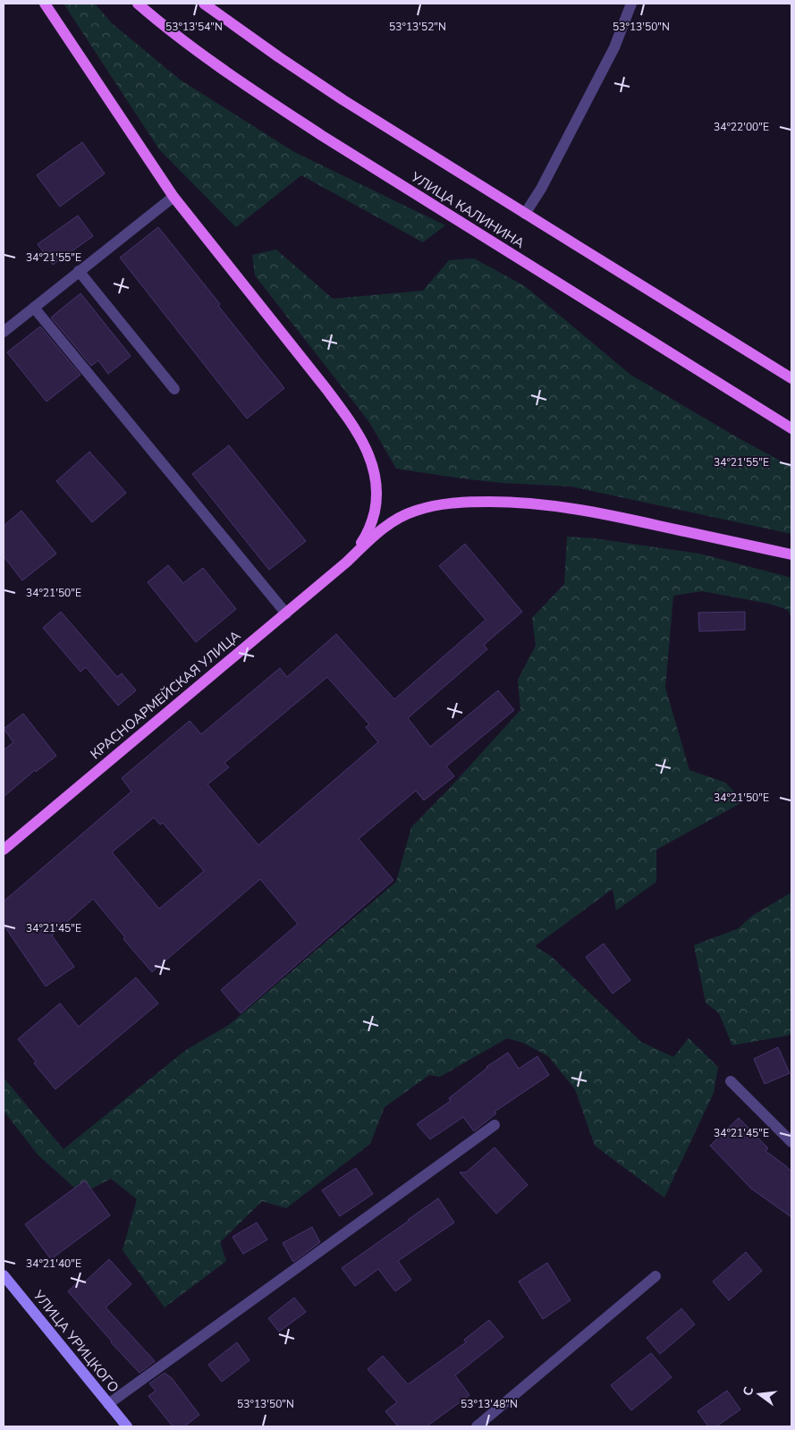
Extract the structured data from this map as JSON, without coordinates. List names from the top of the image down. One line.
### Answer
{"streets":{"main road":["УЛИЦА КАЛИНИНА","КРАСНОАРМЕЙСКАЯ УЛИЦА","УЛИЦА УРИЦКОГО"]},"north":"left","coordinates":["53°13'52\"N","53°13'50\"N","53°13'54\"N","34°22'00\"E","34°21'55\"E","34°21'50\"E","34°21'45\"E","34°21'40\"E","53°13'48\"N"]}
